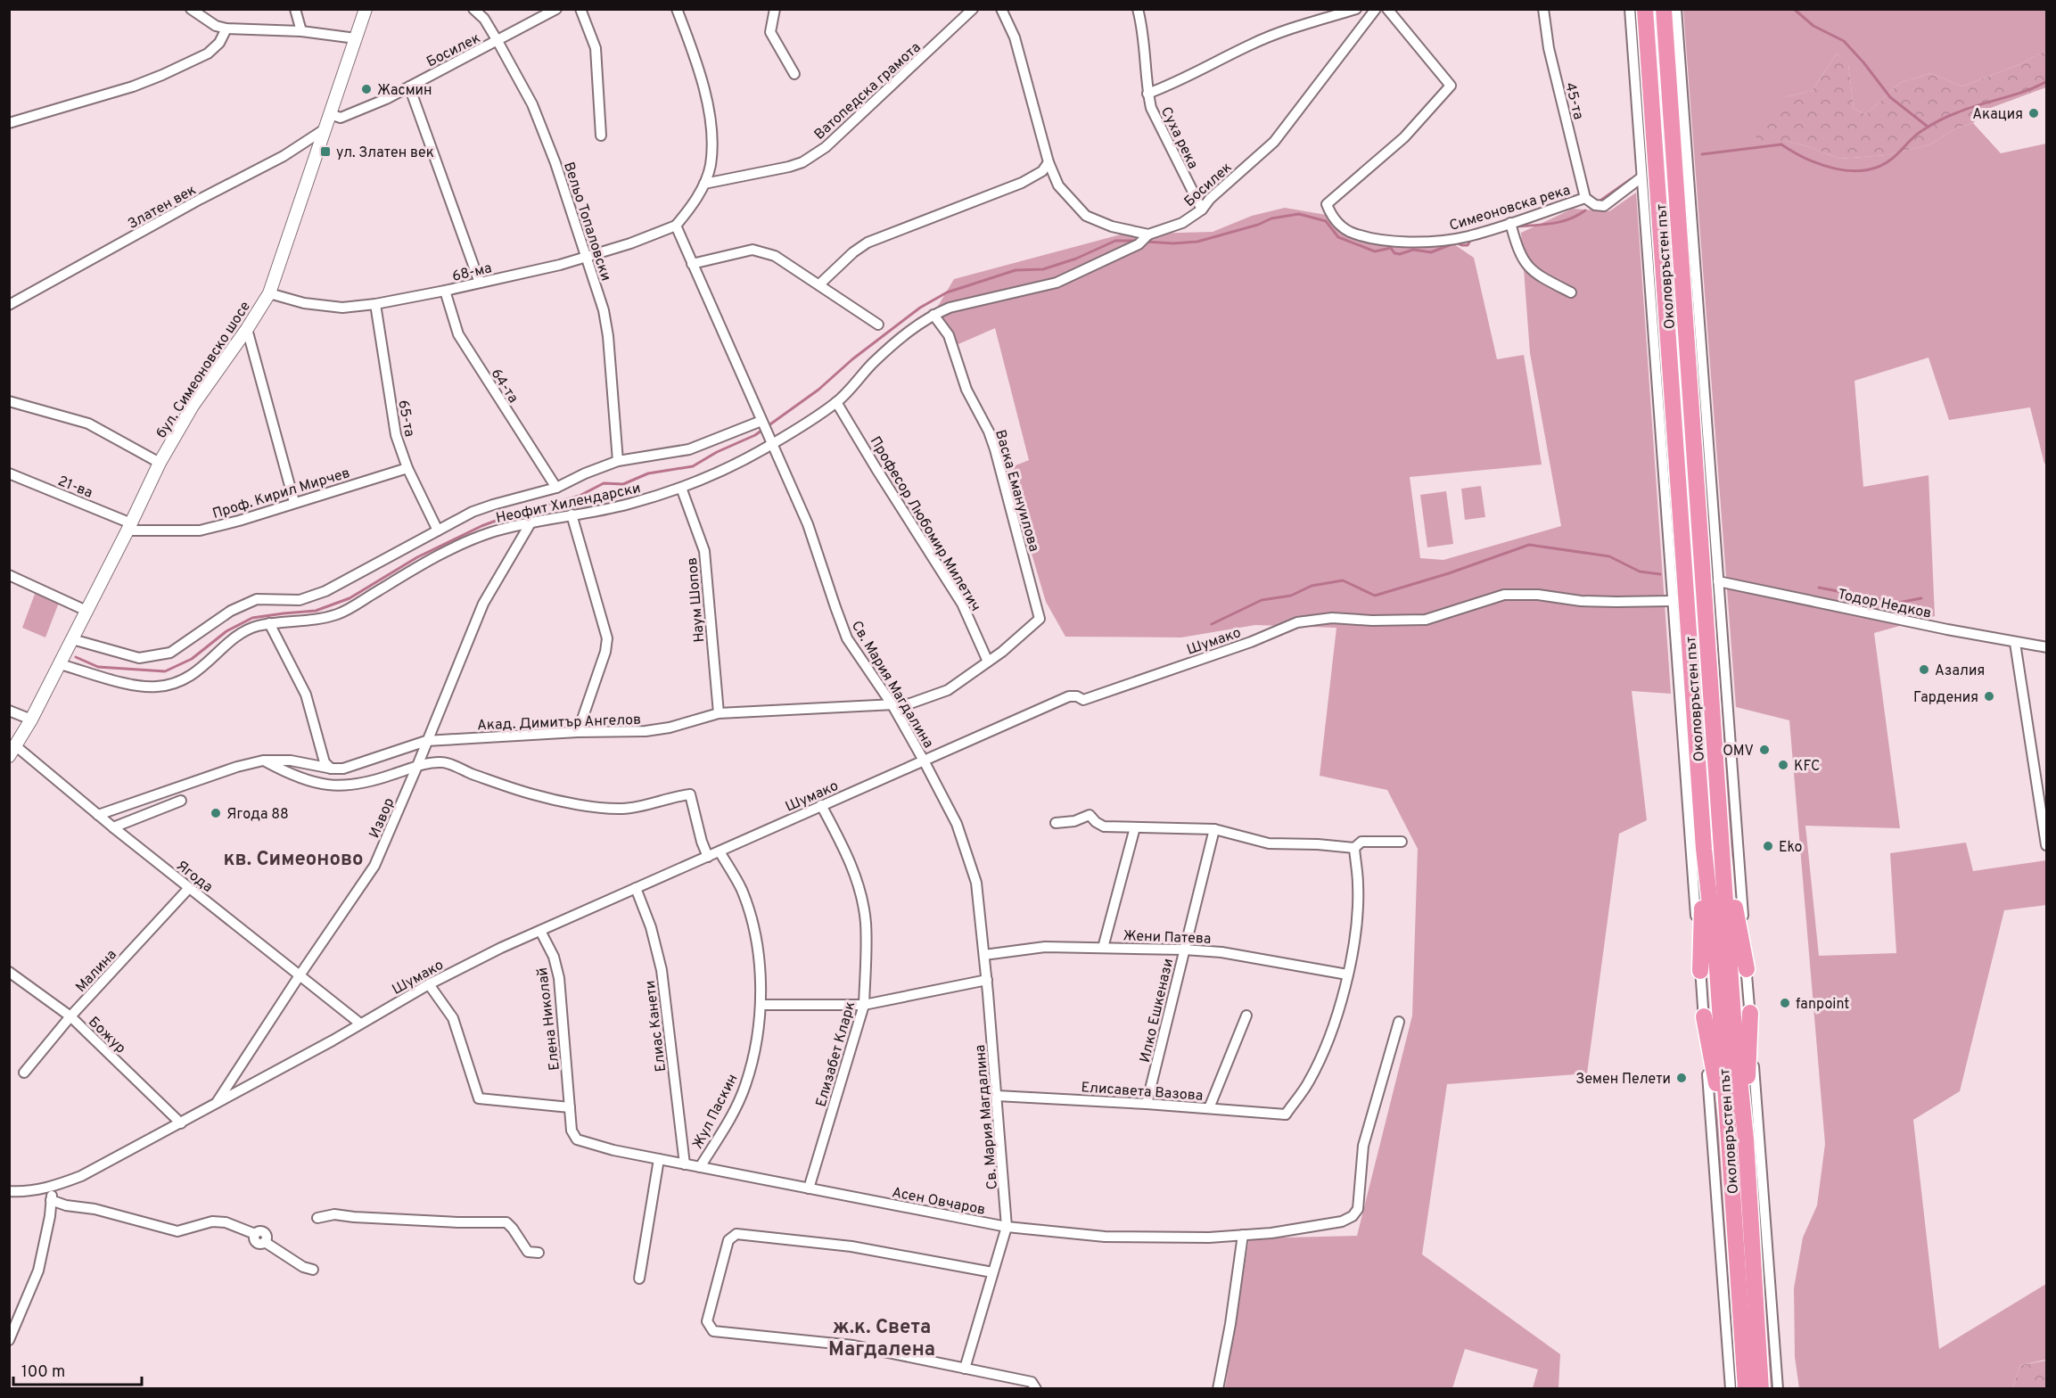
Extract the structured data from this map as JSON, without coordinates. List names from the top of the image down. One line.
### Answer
{"streets":{"highway":["Околовръстен път"],"street":["Босилек","Ватопедска грамота","45-та","Суха река","Златен век","Симеоновска река","Вельо Топаловски","68-ма","бул. Симеоновско шосе","64-та","65-та","21-ва","Васка Емануилова","Проф. Кирил Мирчев","Неофит Хилендарски","Професор Любомир Милетич","Наум Шопов","Тодор Недков","Шумако","Св. Мария Магдалина","Акад. Димитър Ангелов","Извор","Ягода","Жени Патева","Малина","Илко Ешкенази","Елена Николай","Елиас Канети","Божур","Елизабет Кларк","Елисавета Вазова","Жул Паскин","Асен Овчаров"]},"crossings":[["Босилек","Суха река"],["Босилек","Вельо Топаловски"],["Босилек","бул. Симеоновско шосе"],["Босилек","Неофит Хилендарски"],["45-та","Симеоновска река"],["Златен век","бул. Симеоновско шосе"],["Вельо Топаловски","68-ма"],["Вельо Топаловски","Неофит Хилендарски"],["68-ма","бул. Симеоновско шосе"],["68-ма","64-та"],["68-ма","65-та"],["68-ма","Св. Мария Магдалина"],["бул. Симеоновско шосе","21-ва"],["бул. Симеоновско шосе","Проф. Кирил Мирчев"],["бул. Симеоновско шосе","Неофит Хилендарски"],["бул. Симеоновско шосе","Ягода"],["64-та","Неофит Хилендарски"],["65-та","Проф. Кирил Мирчев"],["65-та","Неофит Хилендарски"],["21-ва","Проф. Кирил Мирчев"],["Васка Емануилова","Неофит Хилендарски"],["Васка Емануилова","Акад. Димитър Ангелов"],["Неофит Хилендарски","Професор Любомир Милетич"],["Неофит Хилендарски","Наум Шопов"],["Неофит Хилендарски","Св. Мария Магдалина"],["Неофит Хилендарски","Извор"],["Професор Любомир Милетич","Акад. Димитър Ангелов"],["Наум Шопов","Акад. Димитър Ангелов"],["Шумако","Св. Мария Магдалина"],["Шумако","Извор"],["Шумако","Ягода"],["Шумако","Елена Николай"],["Шумако","Елиас Канети"],["Шумако","Божур"],["Шумако","Елизабет Кларк"],["Шумако","Жул Паскин"],["Св. Мария Магдалина","Акад. Димитър Ангелов"],["Св. Мария Магдалина","Жени Патева"],["Св. Мария Магдалина","Елисавета Вазова"],["Св. Мария Магдалина","Асен Овчаров"],["Акад. Димитър Ангелов","Извор"],["Акад. Димитър Ангелов","Ягода"],["Извор","Ягода"],["Ягода","Малина"],["Жени Патева","Илко Ешкенази"],["Жени Патева","Елисавета Вазова"],["Малина","Божур"],["Илко Ешкенази","Елисавета Вазова"],["Елена Николай","Асен Овчаров"],["Елиас Канети","Асен Овчаров"],["Елизабет Кларк","Асен Овчаров"],["Жул Паскин","Асен Овчаров"]],"districts":["кв. Симеоново","ж.к. Света Магдалена"],"places":{"other":["Жасмин","Акация","Азалия","Гардения","OMV","KFC","Ягода 88","Eko","fanpoint","Земен Пелети"],"transit":["ул. Златен век"]},"scale_bar":"100 m"}
